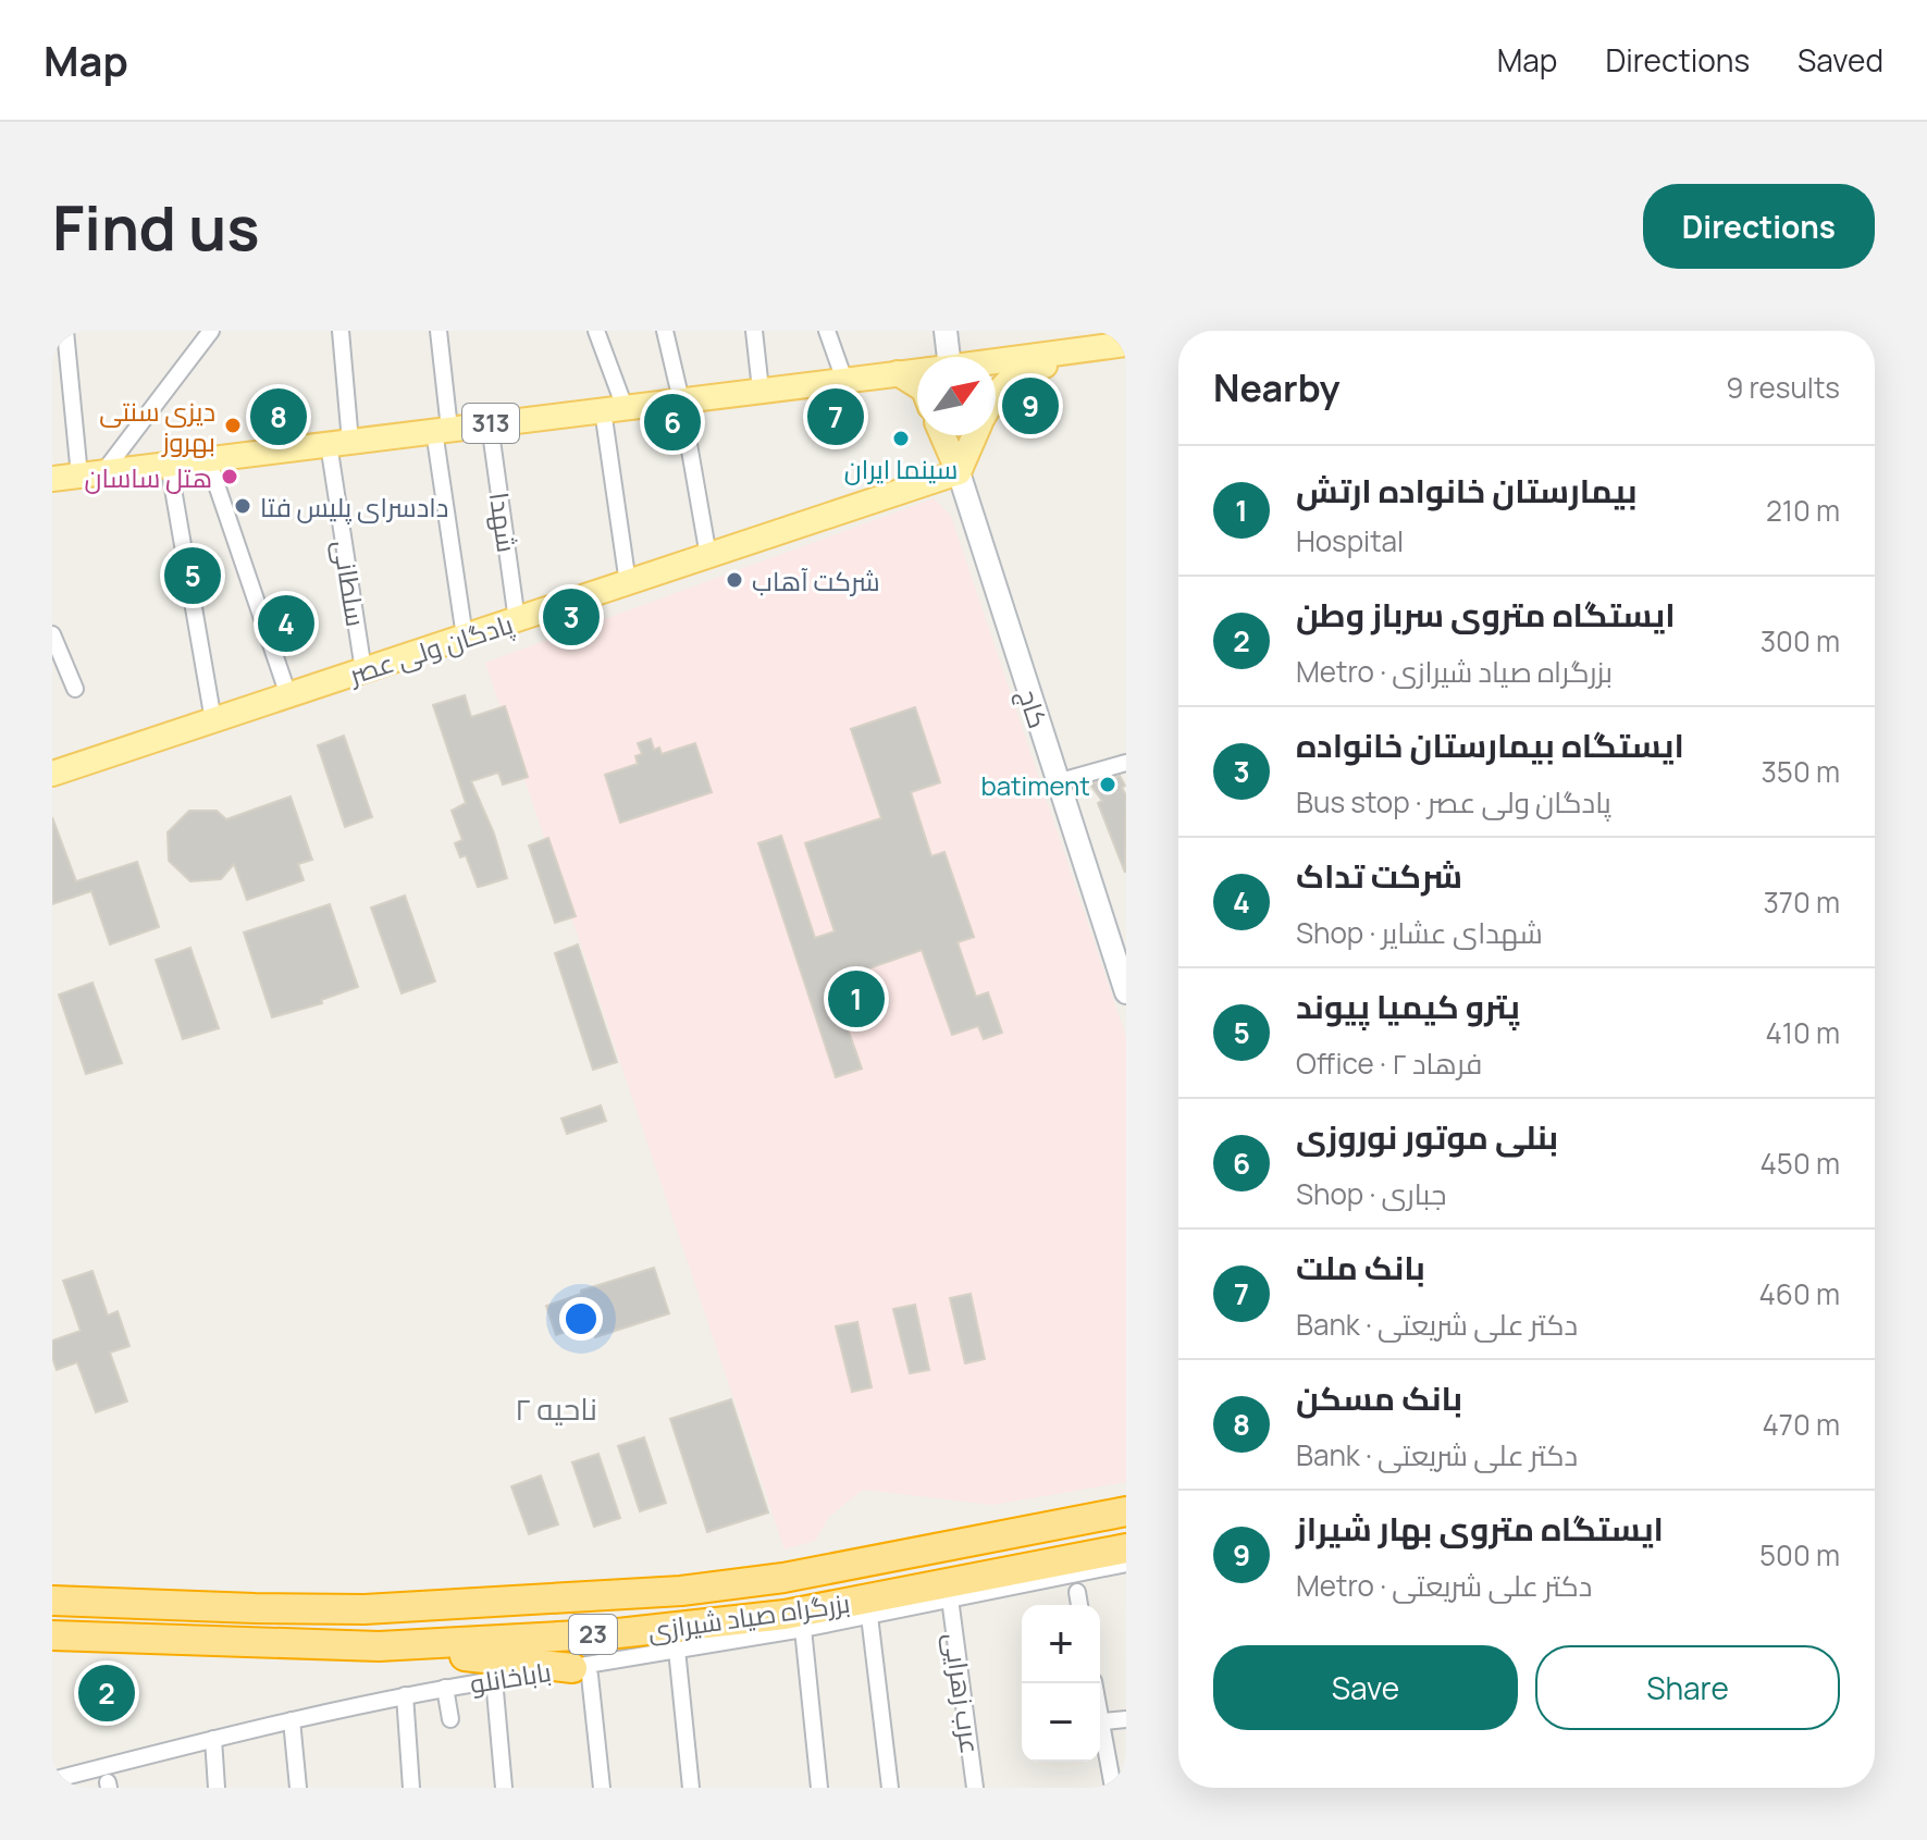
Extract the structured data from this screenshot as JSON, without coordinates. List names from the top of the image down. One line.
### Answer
{"streets":{"highway":["بزرگراه صیاد شیرازی","23"],"main road":["313","پادگان ولی عصر","کاج"],"street":["شهدا","سلطانی","باباخانلو","عرب زهرایی"]},"crossings":[["313","شهدا"],["313","سلطانی"],["شهدا","پادگان ولی عصر"],["سلطانی","پادگان ولی عصر"],["پادگان ولی عصر","کاج"],["باباخانلو","عرب زهرایی"]],"districts":["ناحیه ۲"],"places":["دیزی سنتی بهروز","سینما ایران","هتل ساسان","دادسرای پلیس فتا","شرکت آهاب","batiment"],"north":"top right","page":{"header":"Map","nav":["Map","Directions","Saved"],"buttons":["Directions",["Save","Share"]],"title":"Find us","heading":["Nearby","9 results"],"pins":["9","7","8","6","5","3","4","1","2"],"list":[{"mark":"1","name":"بیمارستان خانواده ارتش","note":"Hospital","value":"210 m"},{"mark":"2","name":"ایستگاه متروی سرباز وطن","note":"Metro · بزرگراه صیاد شیرازی","value":"300 m"},{"mark":"3","name":"ایستگاه بیمارستان خانواده","note":"Bus stop · پادگان ولی عصر","value":"350 m"},{"mark":"4","name":"شرکت تداک","note":"Shop · شهدای عشایر","value":"370 m"},{"mark":"5","name":"پترو کیمیا پیوند","note":"Office · فرهاد ۲","value":"410 m"},{"mark":"6","name":"بنلی موتور نوروزی","note":"Shop · جباری","value":"450 m"},{"mark":"7","name":"بانک ملت","note":"Bank · دکتر علی شریعتی","value":"460 m"},{"mark":"8","name":"بانک مسکن","note":"Bank · دکتر علی شریعتی","value":"470 m"},{"mark":"9","name":"ایستگاه متروی بهار شیراز","note":"Metro · دکتر علی شریعتی","value":"500 m"}],"map_buttons":["+","−"]}}
